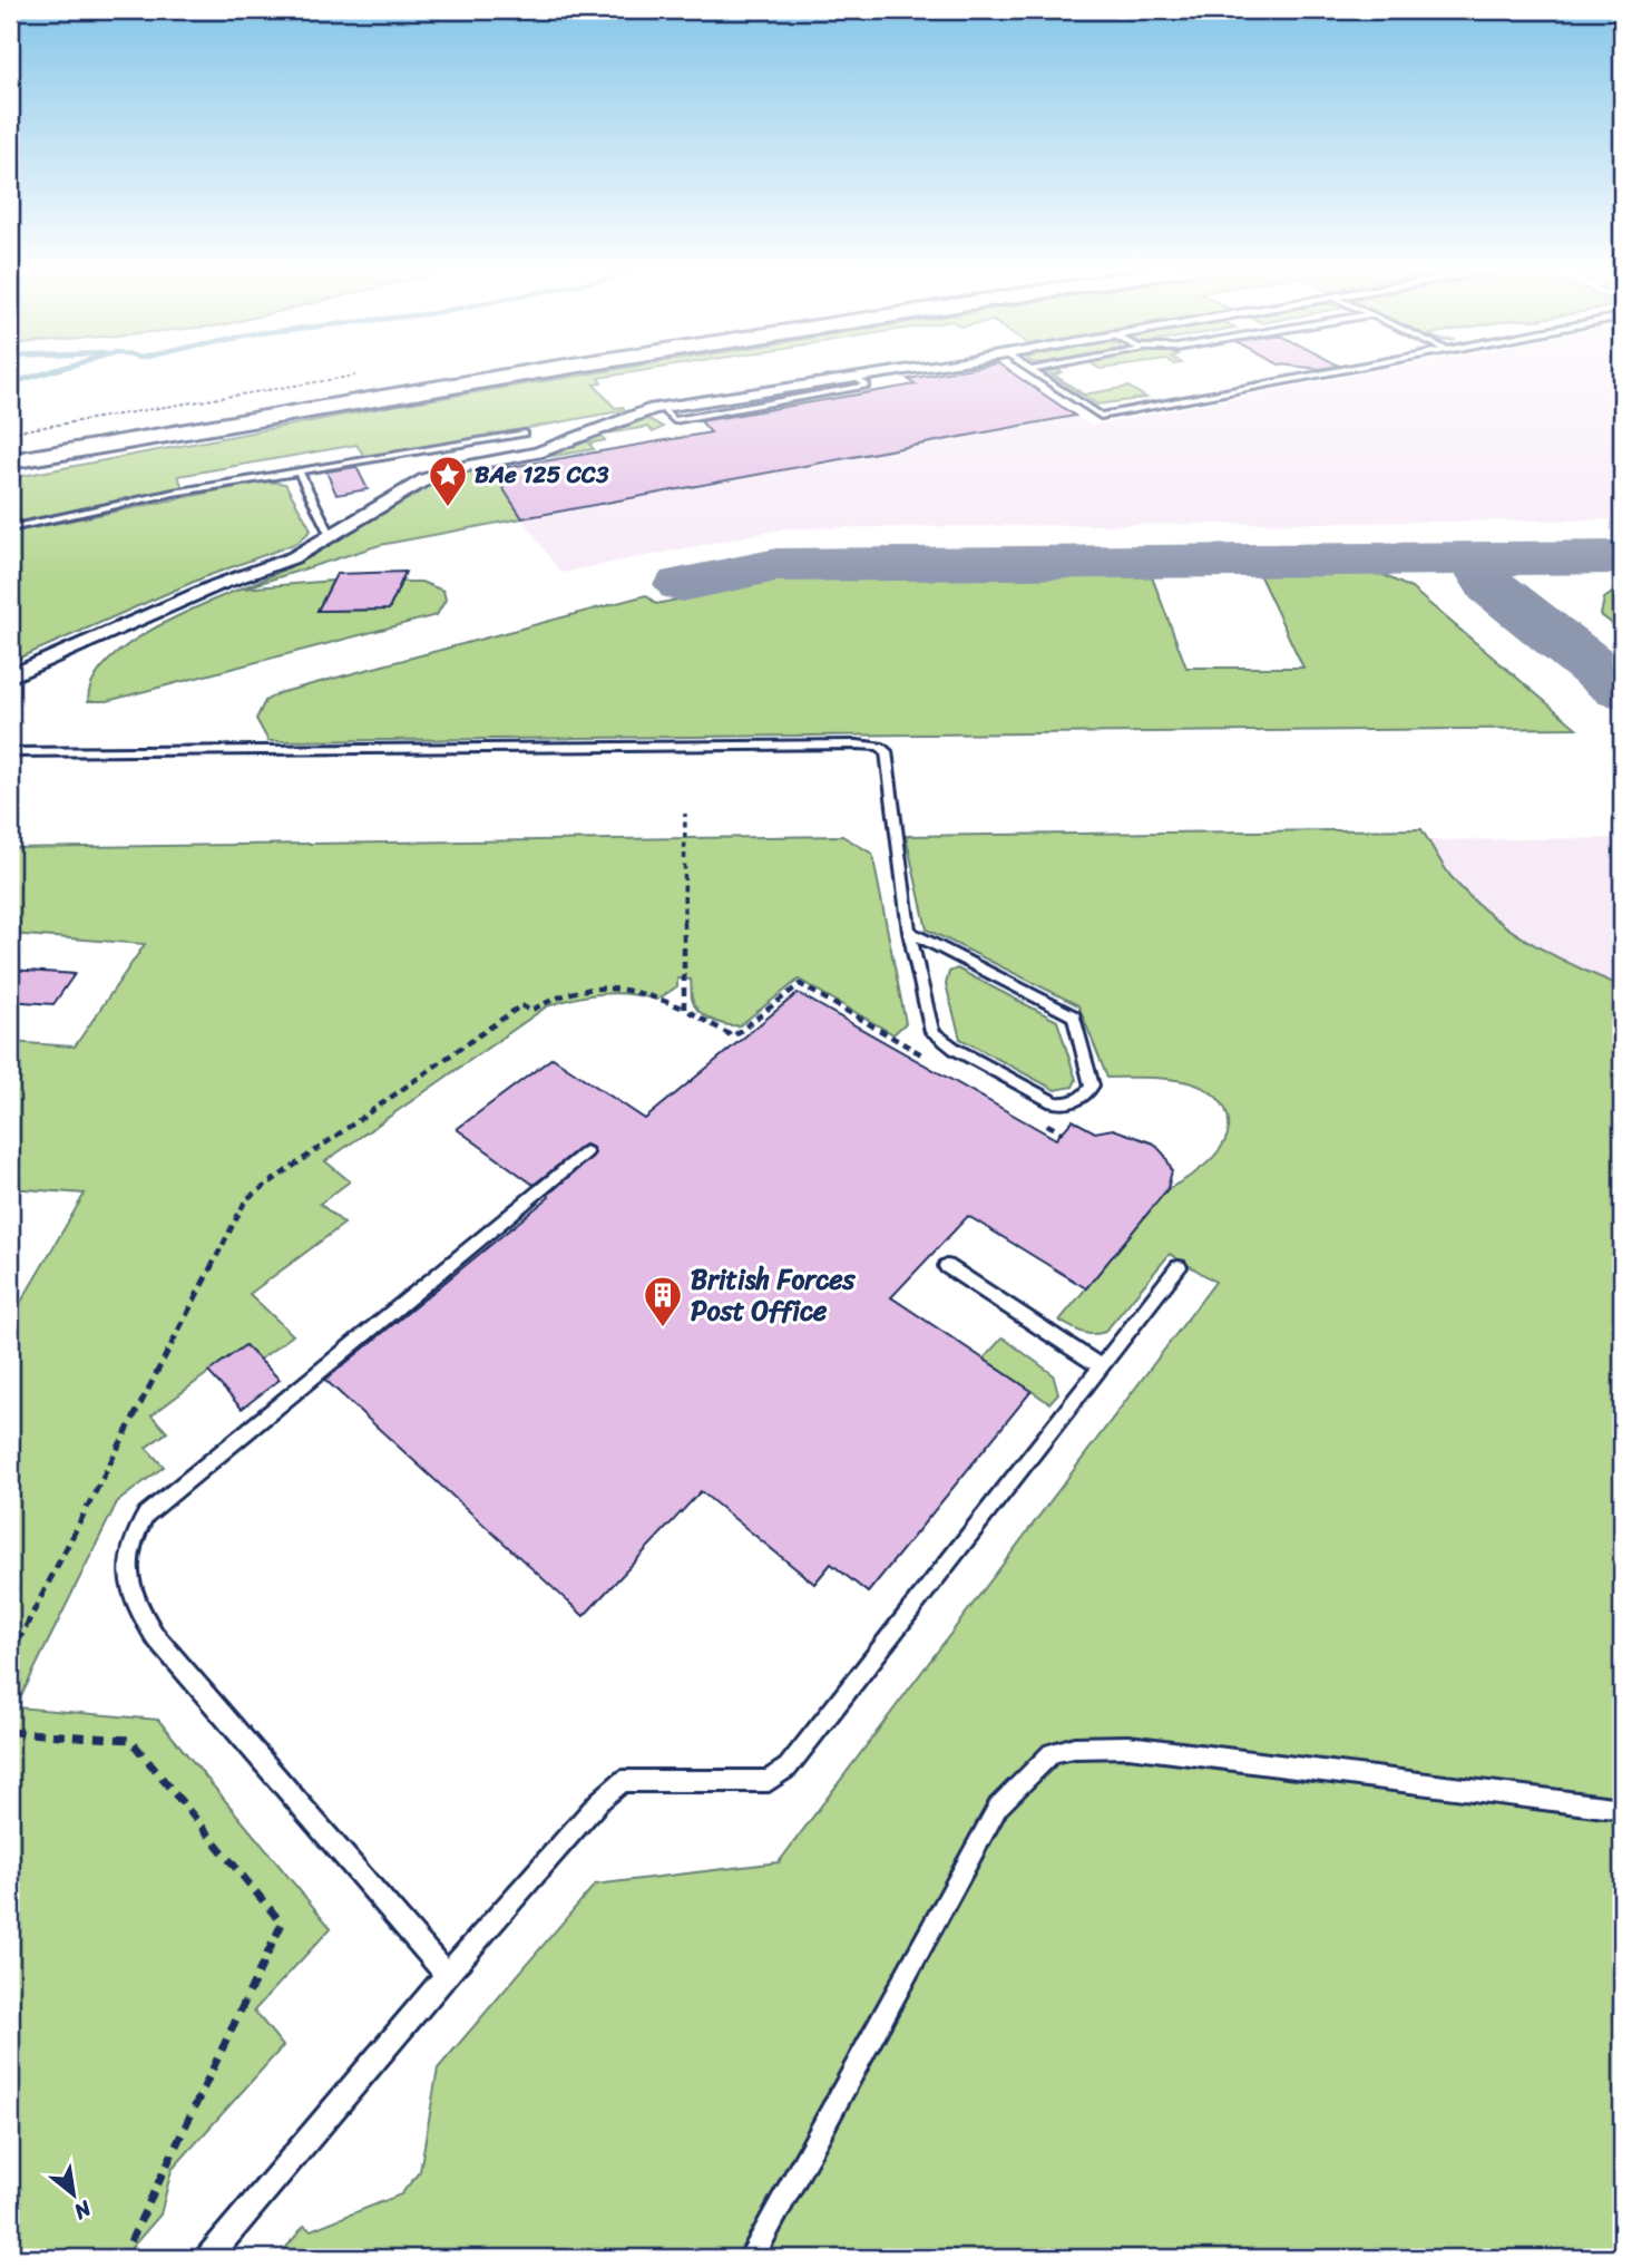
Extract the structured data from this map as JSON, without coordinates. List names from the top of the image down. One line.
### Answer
{"places":{"place":["BAe 125 CC3"],"building":["British Forces Post Office"]},"north":"bottom right"}
